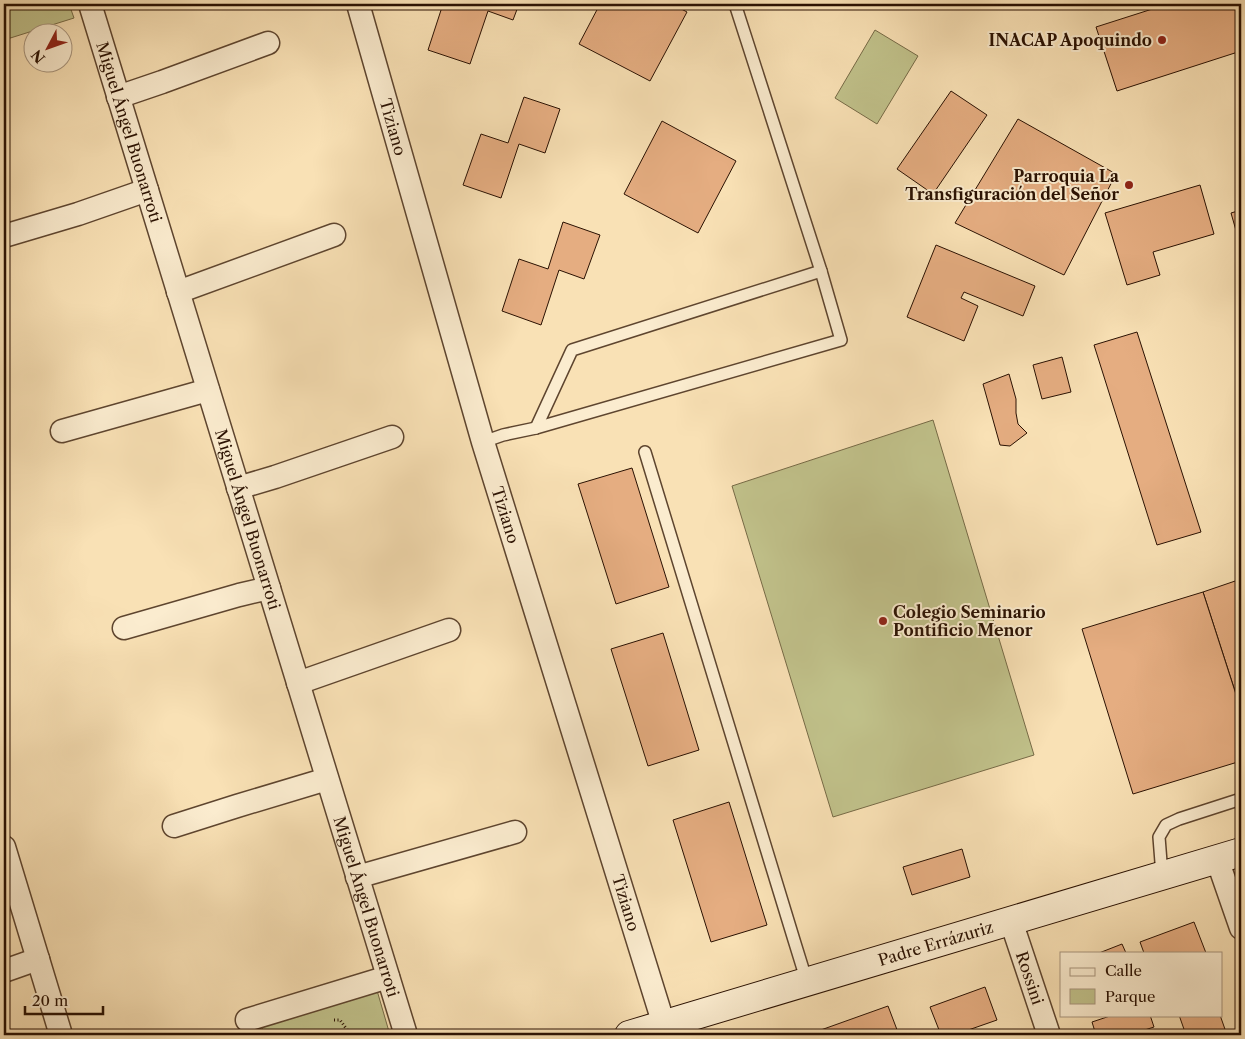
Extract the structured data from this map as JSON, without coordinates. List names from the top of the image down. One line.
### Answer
{"streets":{"street":["Tiziano","Miguel Ángel Buonarroti","Padre Errázuriz","Rossini"]},"crossings":[["Tiziano","Padre Errázuriz"],["Padre Errázuriz","Rossini"]],"places":["INACAP Apoquindo","Parroquia La Transfiguración del Señor","Colegio Seminario Pontificio Menor"],"legend":["Calle","Parque"],"scale_bar":"20 m","north":"bottom left"}
